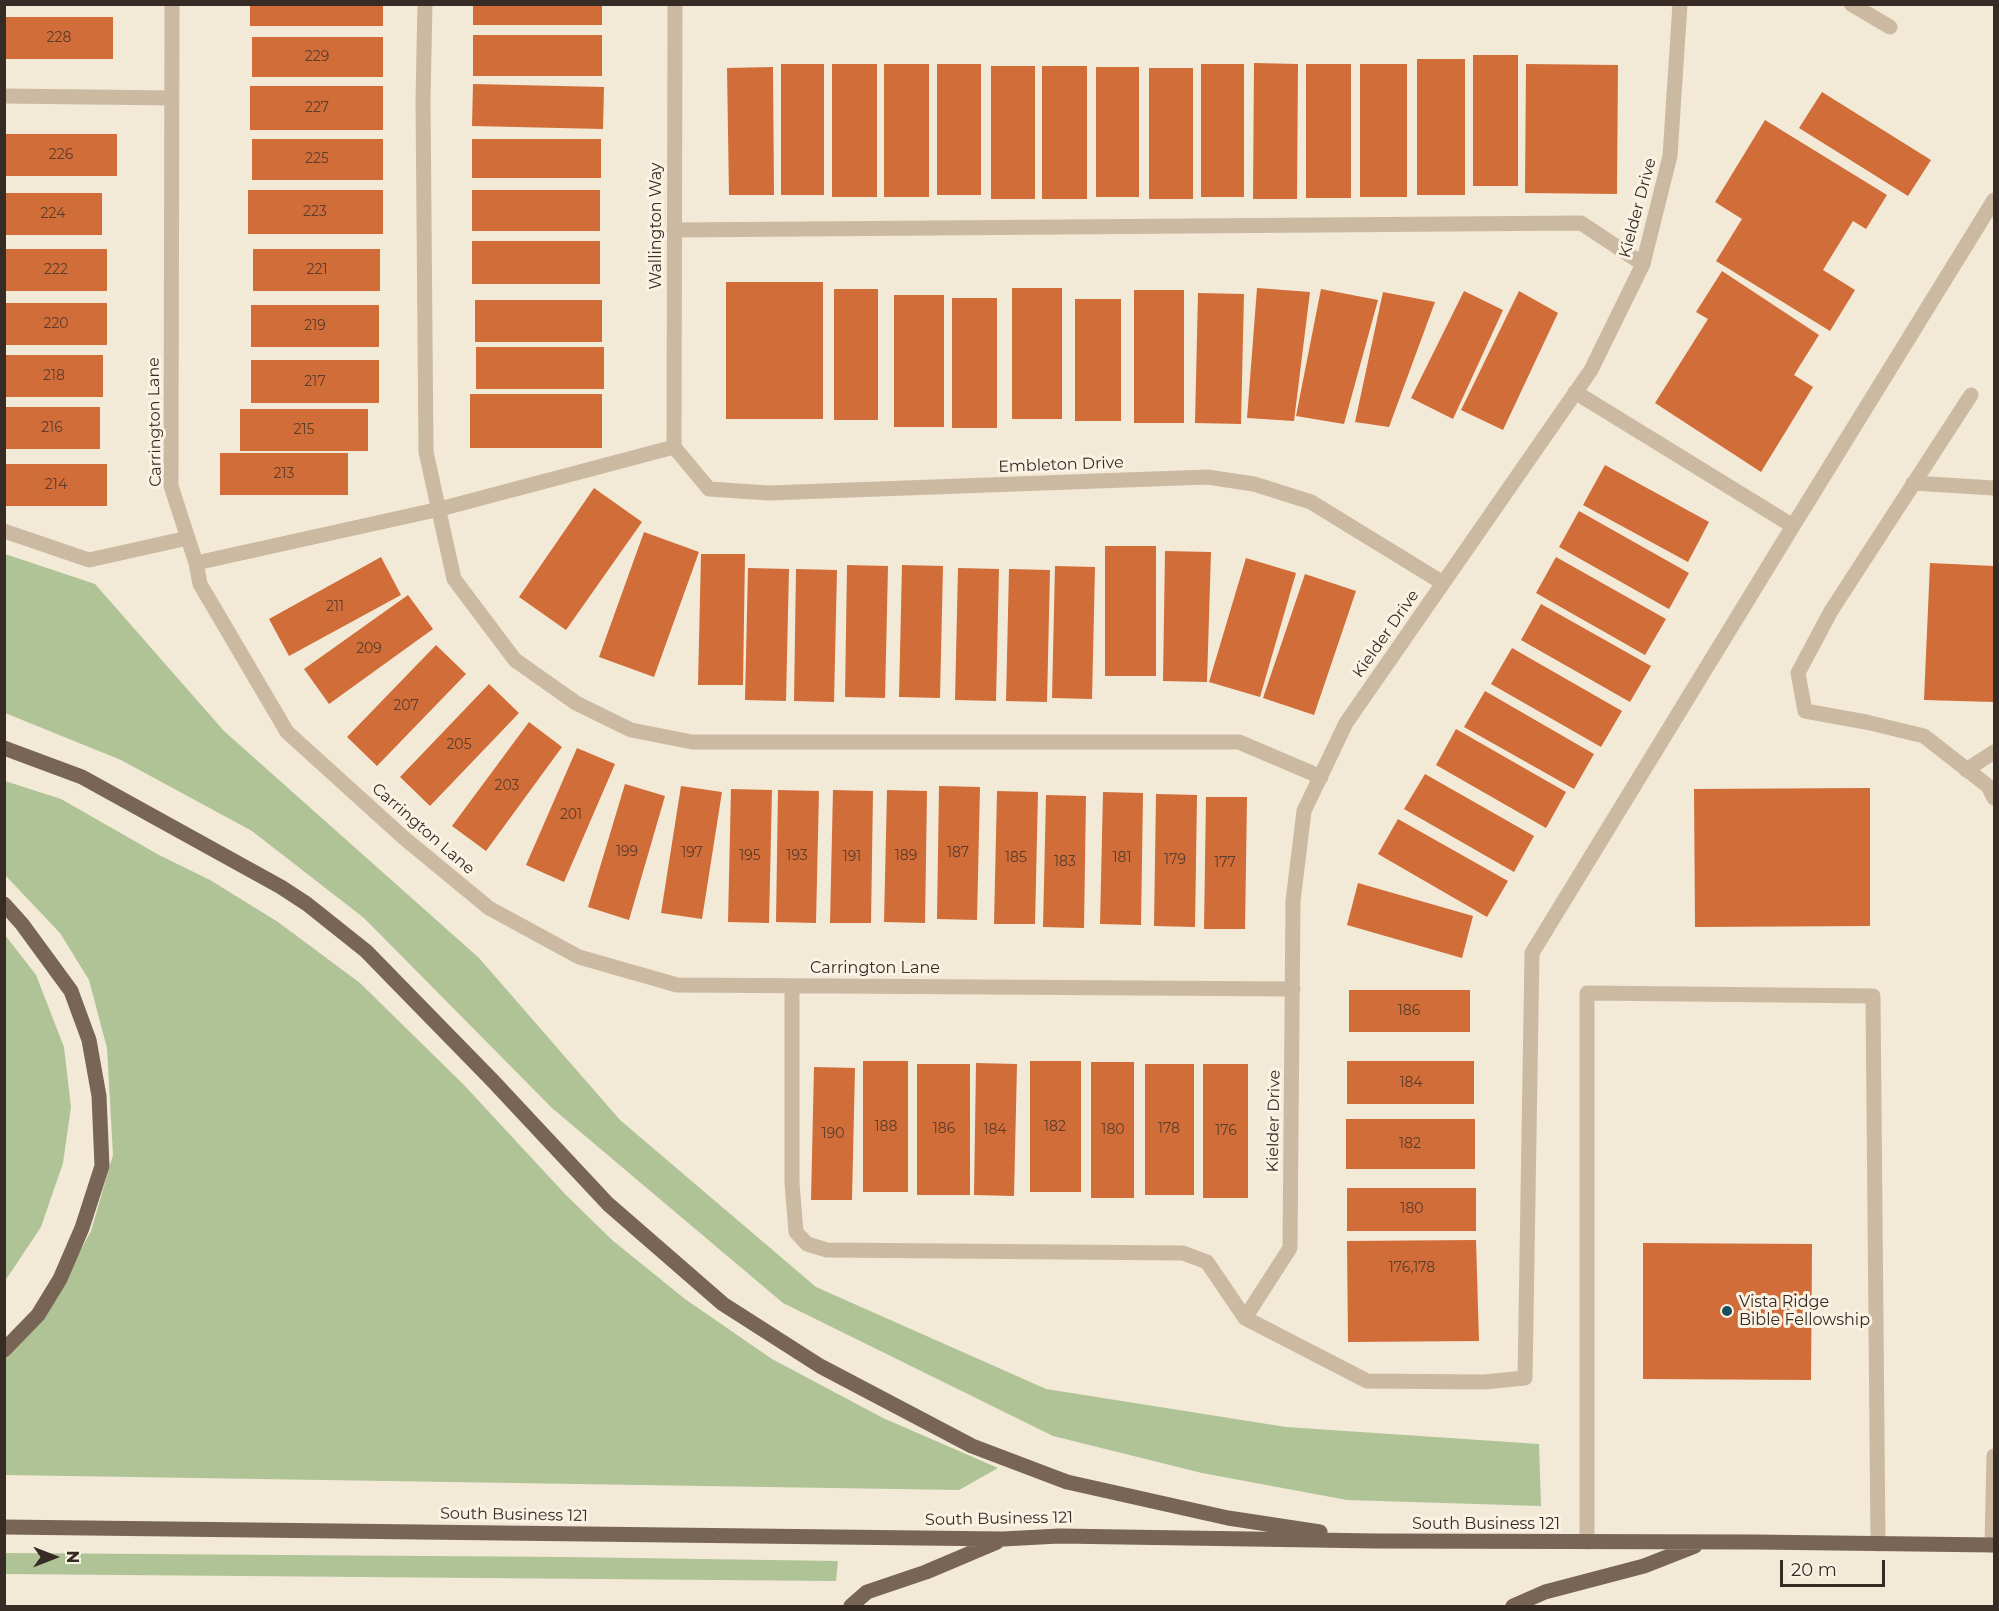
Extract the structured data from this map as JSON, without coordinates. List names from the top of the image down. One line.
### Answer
{"streets":{"main road":["South Business 121"],"street":["Kielder Drive","Wallington Way","Carrington Lane","Embleton Drive"]},"crossings":[["Kielder Drive","Carrington Lane"],["Kielder Drive","Embleton Drive"],["Wallington Way","Embleton Drive"]],"places":["Vista Ridge Bible Fellowship"],"house_numbers":["228","229","227","226","225","223","224","222","221","220","219","218","217","216","215","213","214","211","209","207","205","203","201","199","197","187","195","193","189","191","185","181","179","183","177","186","184","188","182","186","178","184","180","176","190","182","180","176,178"],"scale_bar":"20 m","north":"right"}
